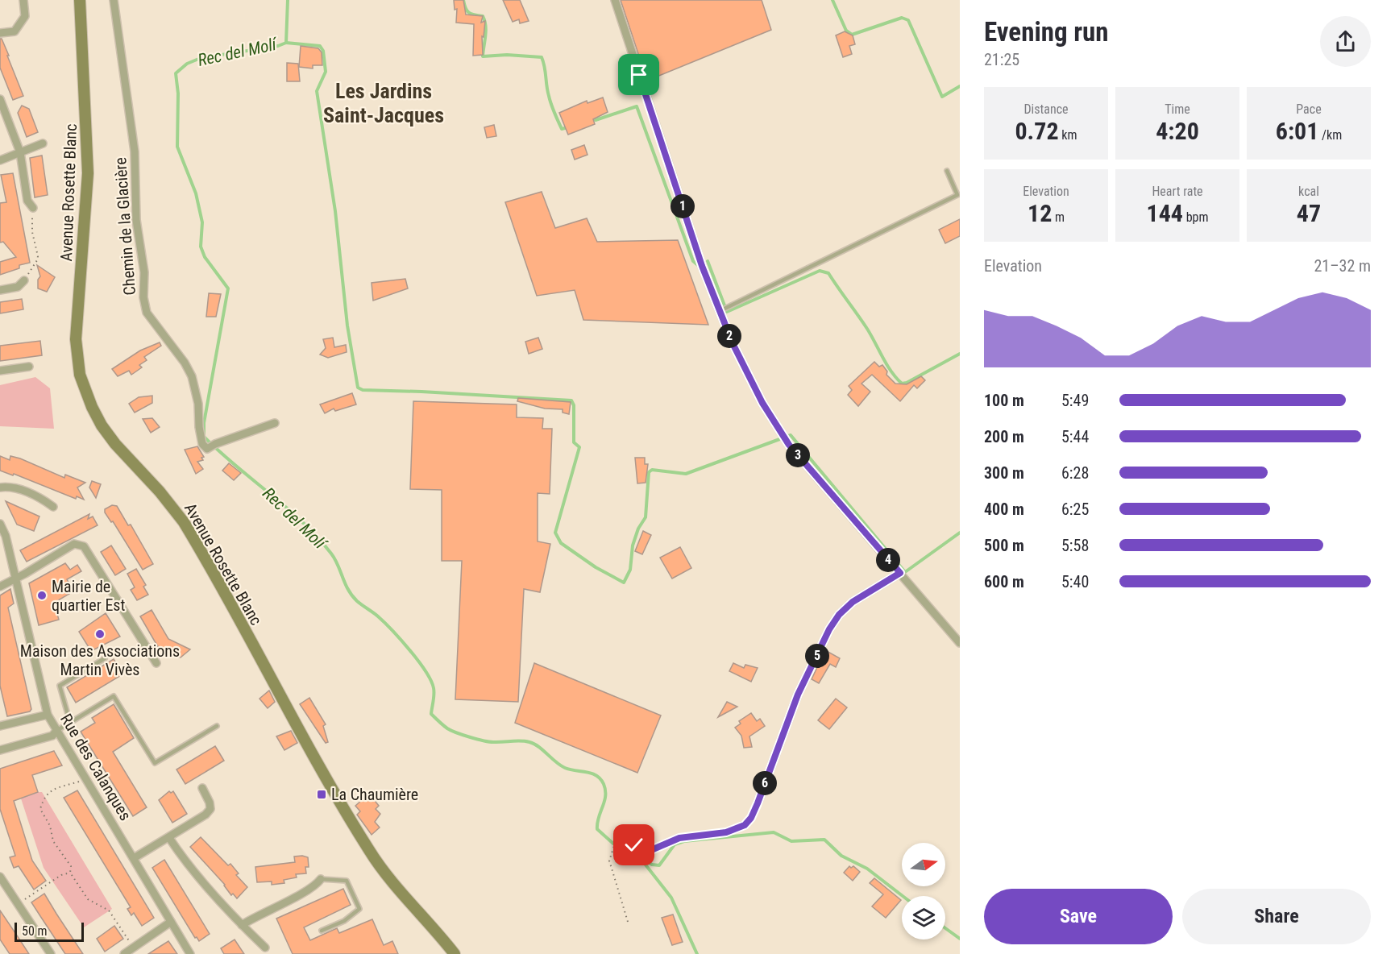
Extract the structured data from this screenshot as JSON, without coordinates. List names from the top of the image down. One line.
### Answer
{"streets":{"main road":["Avenue Rosette Blanc"],"street":["Chemin de la Glacière","Rue des Calanques"]},"districts":["Les Jardins Saint-Jacques"],"water":["Rec del Molí"],"places":{"other":["Mairie de quartier Est","Maison des Associations Martin Vivès"],"transit":["La Chaumière"]},"scale_bar":"50 m","north":"right","page":{"heading":["Evening run","21:25"],"stats":[["Distance","0.72 km"],["Time","4:20"],["Pace","6:01 /km"],["Elevation","12 m"],["Heart rate","144 bpm"],["kcal","47"]],"pins":["1","2","3","4","5","6"],"chart":["Elevation","21–32 m"],"list":[{"name":"100 m","note":"5:49"},{"name":"200 m","note":"5:44"},{"name":"300 m","note":"6:28"},{"name":"400 m","note":"6:25"},{"name":"500 m","note":"5:58"},{"name":"600 m","note":"5:40"}],"buttons":["Save","Share"],"scale":"50 m"}}
